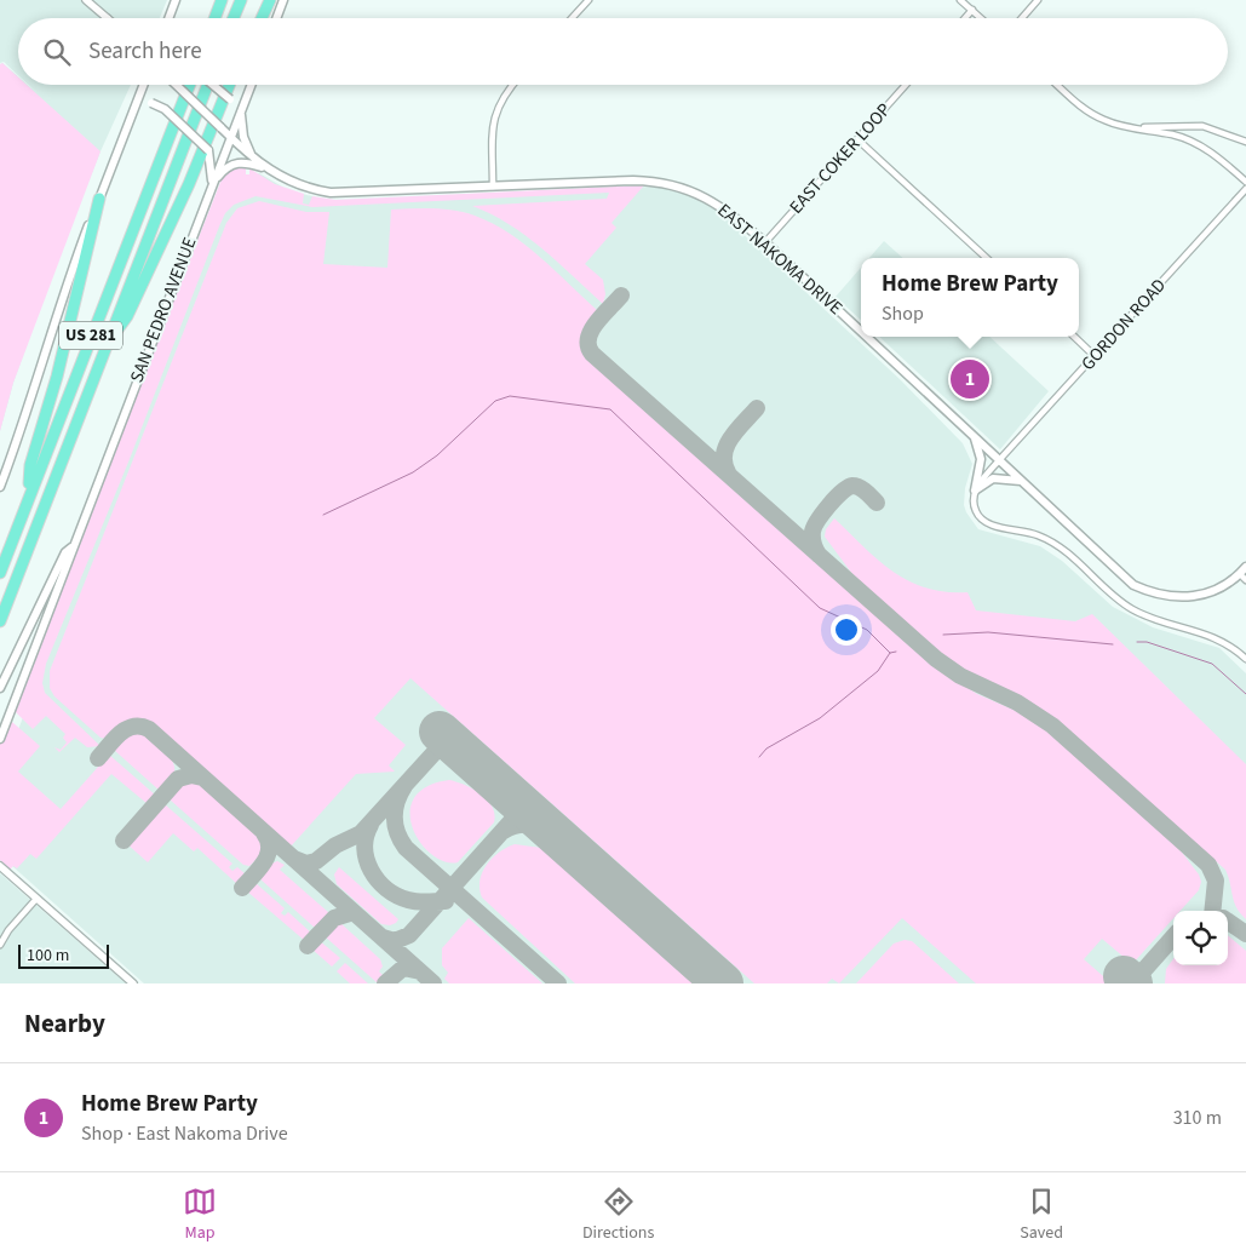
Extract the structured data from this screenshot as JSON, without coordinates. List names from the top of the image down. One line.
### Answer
{"streets":{"highway":["US 281"],"main road":["EAST NAKOMA DRIVE","SAN PEDRO AVENUE"],"street":["EAST COKER LOOP","GORDON ROAD"]},"crossings":[["EAST COKER LOOP","EAST NAKOMA DRIVE"],["EAST NAKOMA DRIVE","SAN PEDRO AVENUE"],["EAST NAKOMA DRIVE","GORDON ROAD"]],"scale_bar":"100 m","page":{"search":"Search here","popup":["Home Brew Party","Shop"],"pins":"1","scale":"100 m","heading":"Nearby","list":[{"mark":"1","name":"Home Brew Party","note":"Shop · East Nakoma Drive","value":"310 m"}],"nav":["Map","Directions","Saved"]}}
